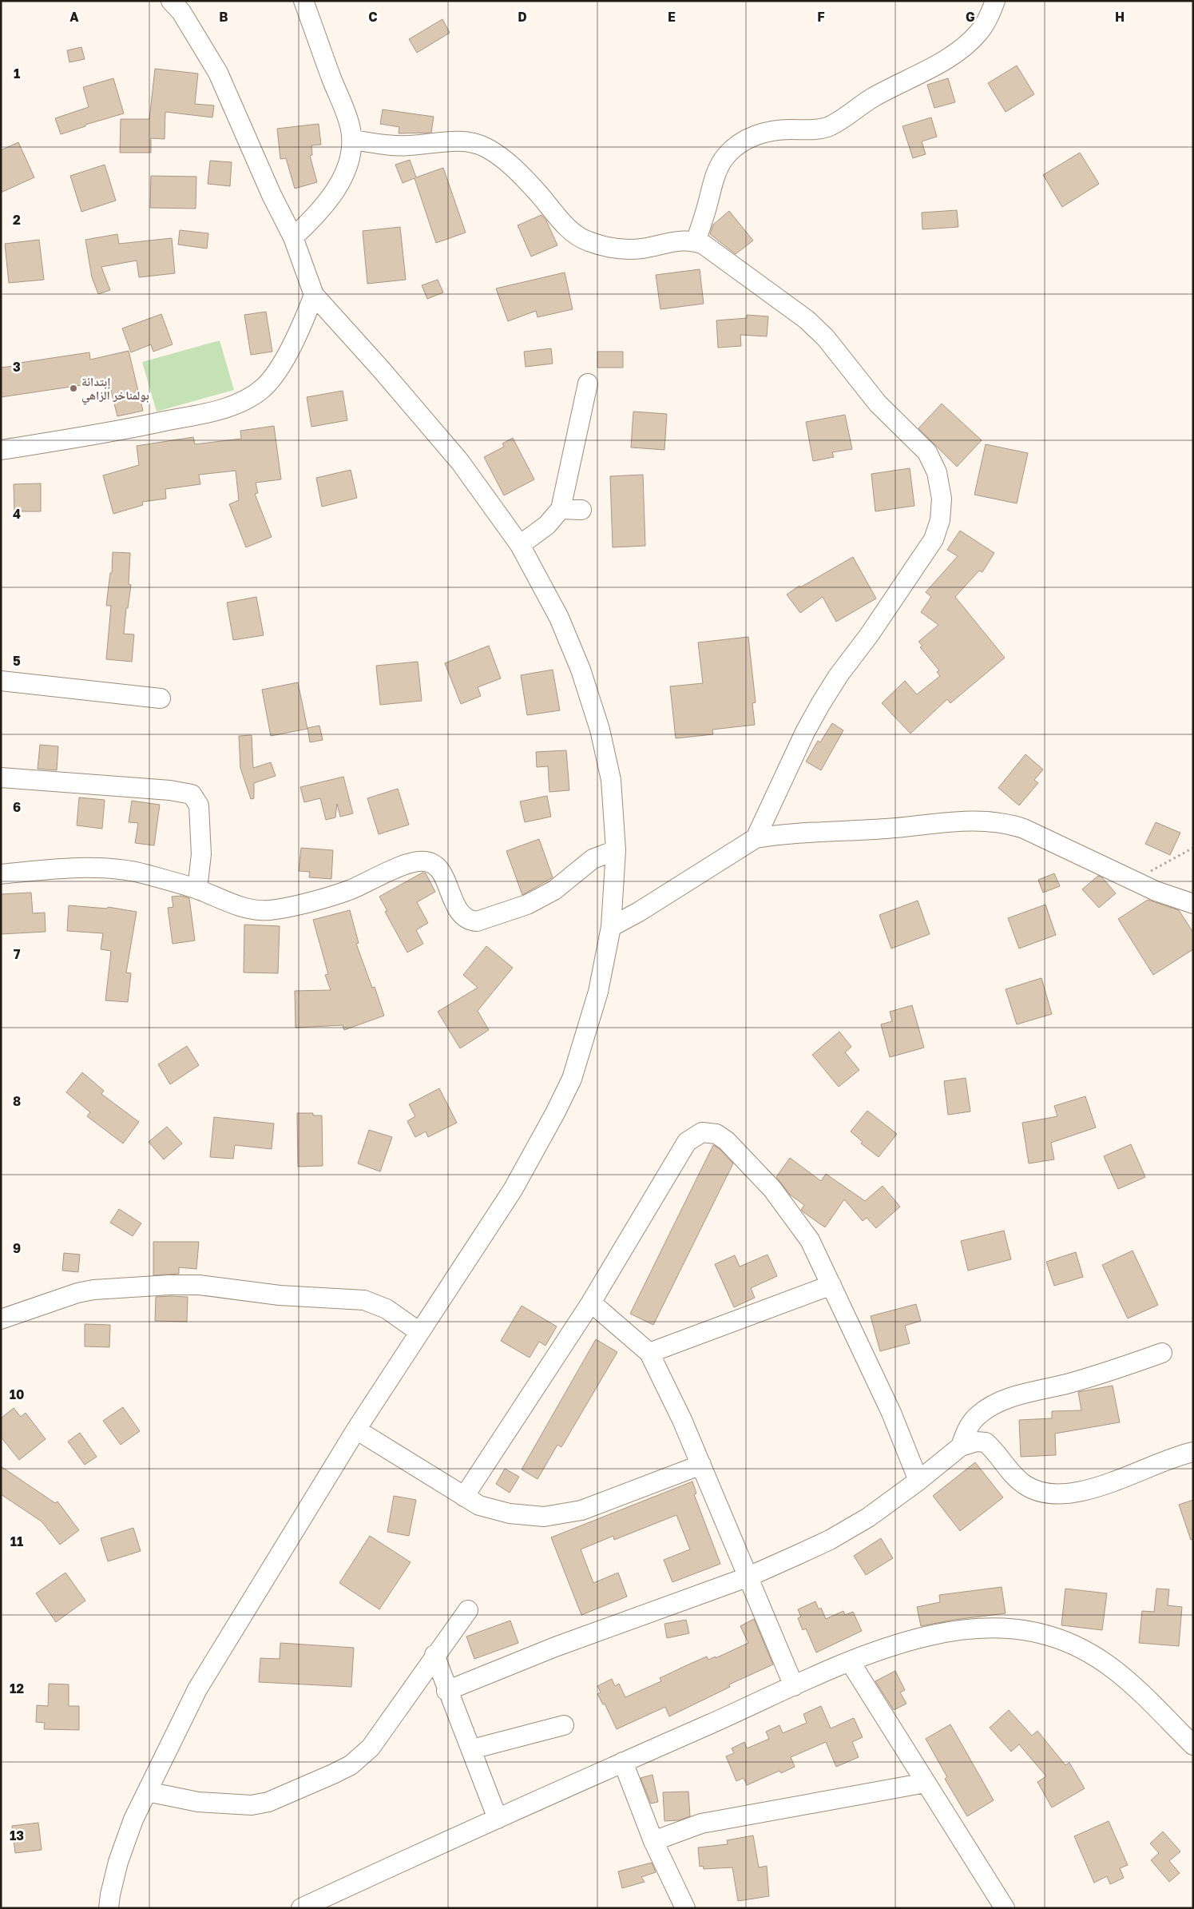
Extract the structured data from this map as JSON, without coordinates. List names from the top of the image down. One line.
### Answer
{"places":["إبتدائة بولمناخر الزاهي"],"grid":{"columns":["A","B","C","D","E","F","G","H"],"rows":["1","2","3","4","5","6","7","8","9","10","11","12","13"]}}
